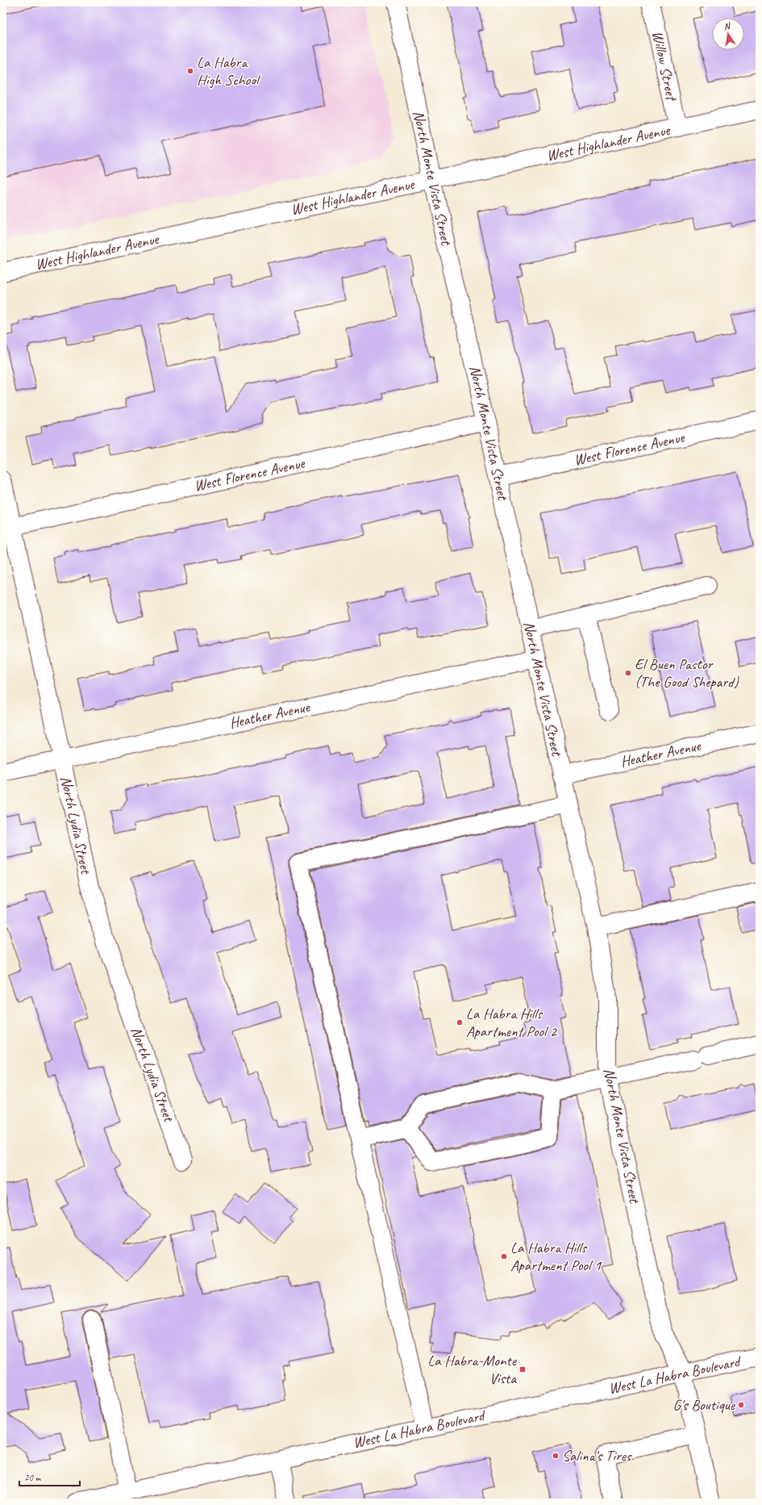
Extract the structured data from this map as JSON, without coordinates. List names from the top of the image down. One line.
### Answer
{"streets":{"street":["Willow Street","West Highlander Avenue","North Monte Vista Street","West Florence Avenue","Heather Avenue","North Lydia Street","West La Habra Boulevard"]},"crossings":[["Willow Street","West Highlander Avenue"],["West Highlander Avenue","North Monte Vista Street"],["North Monte Vista Street","West Florence Avenue"],["North Monte Vista Street","Heather Avenue"],["North Monte Vista Street","West La Habra Boulevard"],["West Florence Avenue","North Lydia Street"],["Heather Avenue","North Lydia Street"]],"places":{"other":["La Habra High School","El Buen Pastor (The Good Shepard)","La Habra Hills Apartment Pool 2","La Habra Hills Apartment Pool 1","G's Boutique","Salina's Tires"],"transit":["La Habra-Monte Vista"]},"scale_bar":"20 m","north":"top"}
